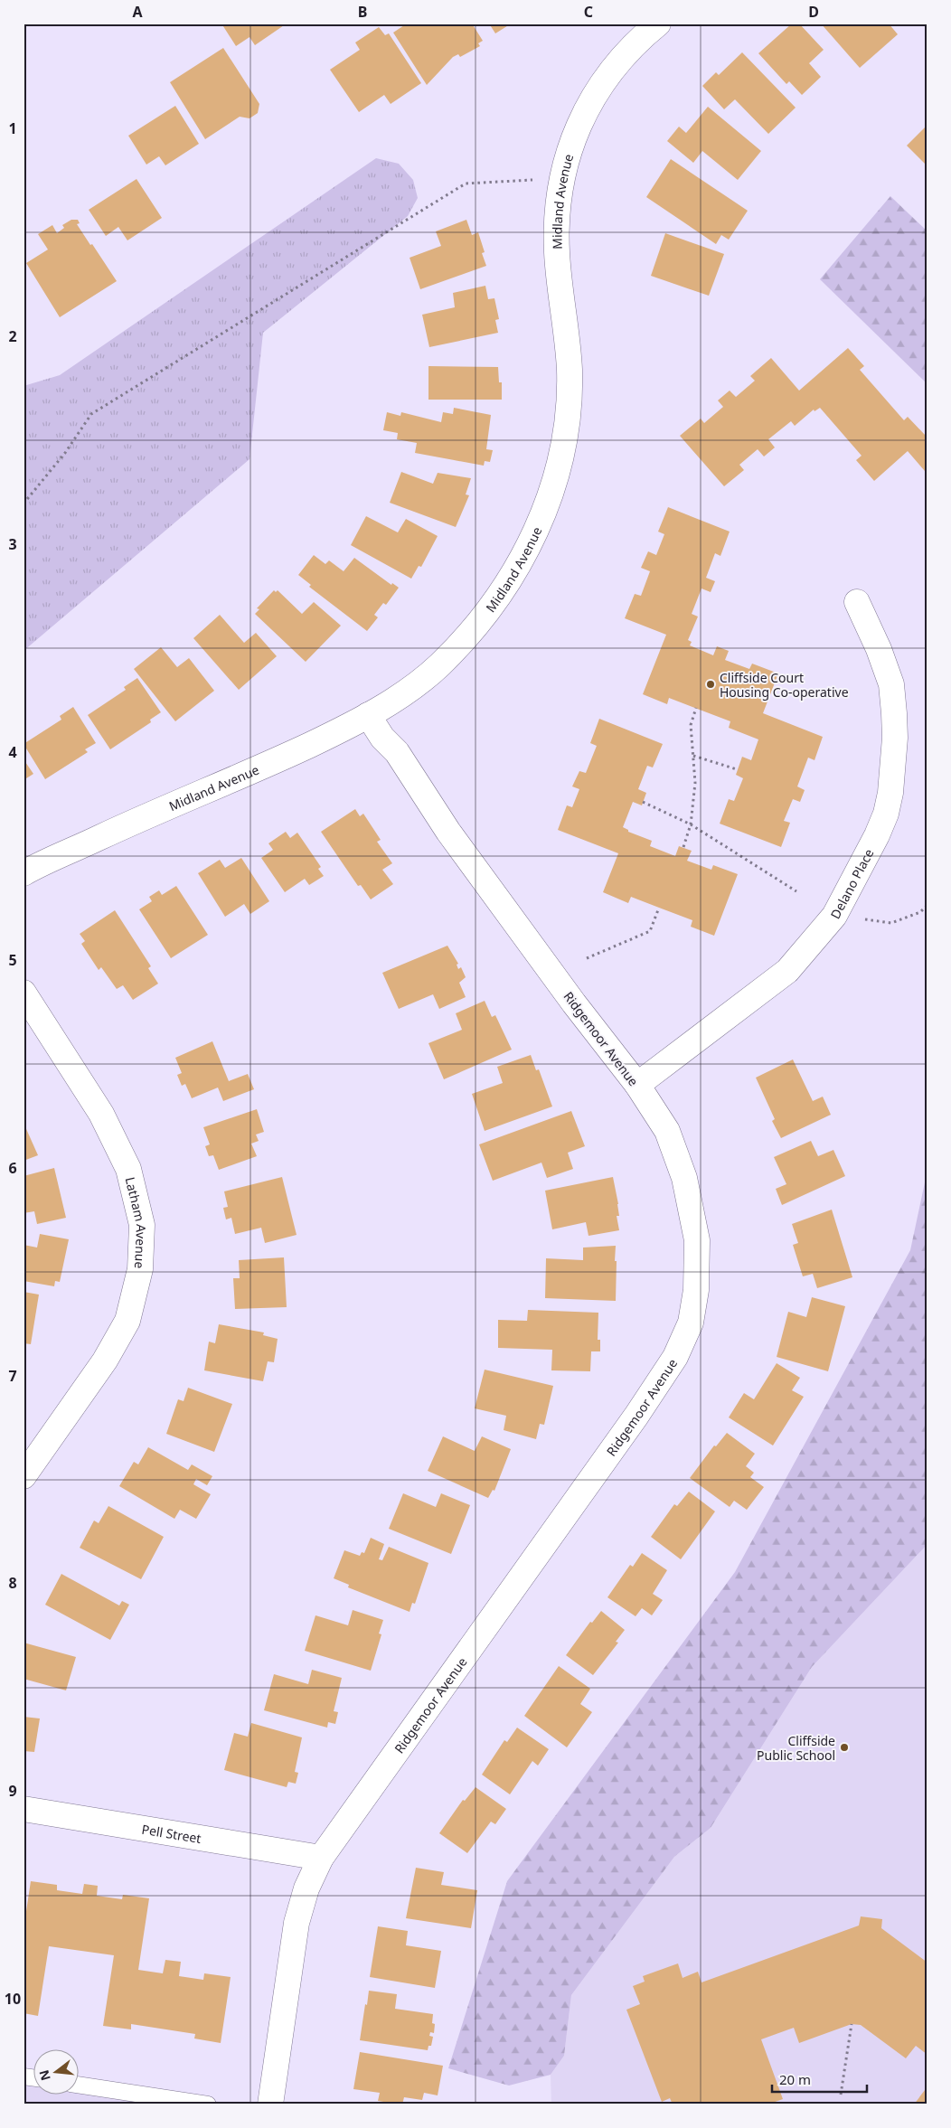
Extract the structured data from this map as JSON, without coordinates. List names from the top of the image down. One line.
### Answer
{"streets":{"street":["Midland Avenue","Delano Place","Ridgemoor Avenue","Latham Avenue","Pell Street"]},"crossings":[["Midland Avenue","Ridgemoor Avenue"],["Delano Place","Ridgemoor Avenue"],["Ridgemoor Avenue","Pell Street"]],"places":["Cliffside Court Housing Co-operative","Cliffside Public School"],"scale_bar":"20 m","north":"left","grid":{"columns":["A","B","C","D"],"rows":["1","2","3","4","5","6","7","8","9","10"]}}
